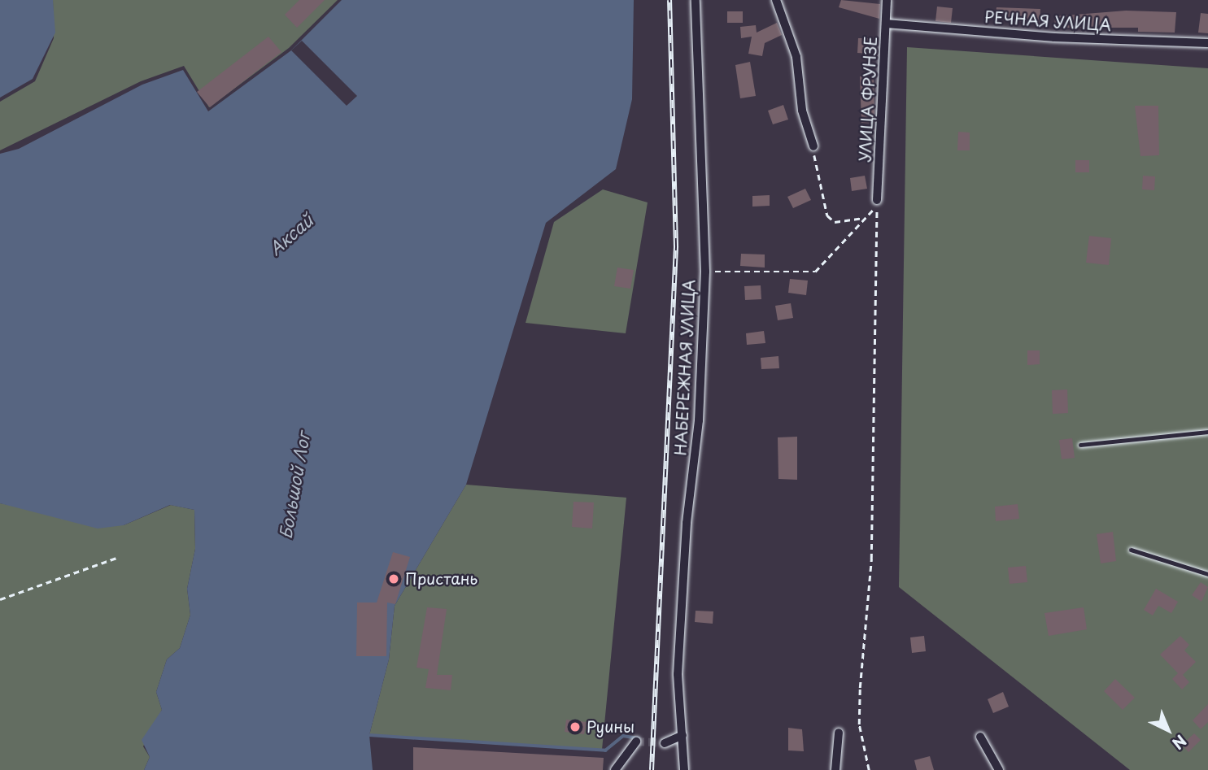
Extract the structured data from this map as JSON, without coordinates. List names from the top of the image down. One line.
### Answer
{"streets":{"street":["РЕЧНАЯ УЛИЦА","УЛИЦА ФРУНЗЕ","НАБЕРЕЖНАЯ УЛИЦА"]},"crossings":[["РЕЧНАЯ УЛИЦА","УЛИЦА ФРУНЗЕ"]],"water":["Аксай","Большой Лог"],"places":["Пристань","Руины"],"north":"bottom right"}
